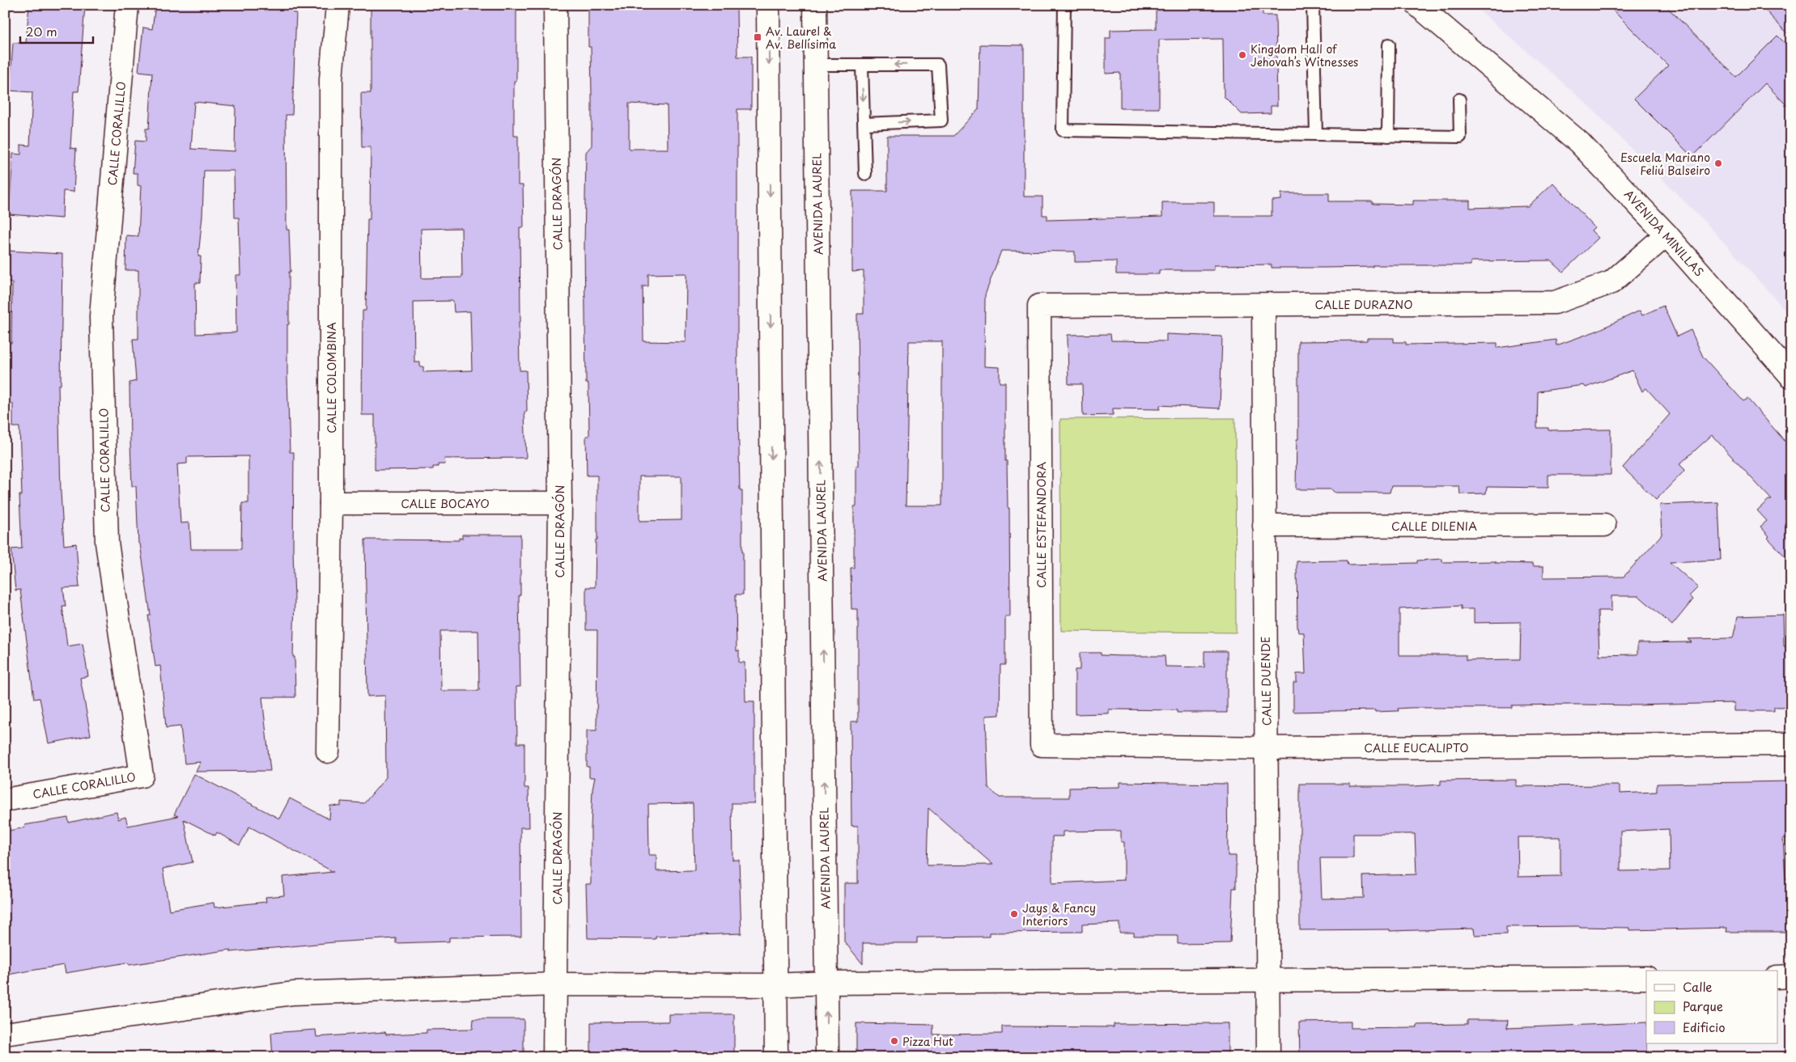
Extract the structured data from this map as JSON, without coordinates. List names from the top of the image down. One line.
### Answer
{"streets":{"street":["CALLE CORALILLO","CALLE DRAGÓN","AVENIDA LAUREL","AVENIDA MINILLAS","CALLE DURAZNO","CALLE COLOMBINA","CALLE BOCAYO","CALLE ESTEFANDORA","CALLE DILENIA","CALLE DUENDE","CALLE EUCALIPTO"]},"crossings":[["CALLE DRAGÓN","CALLE BOCAYO"],["AVENIDA MINILLAS","CALLE DURAZNO"],["CALLE DURAZNO","CALLE ESTEFANDORA"],["CALLE DURAZNO","CALLE DUENDE"],["CALLE COLOMBINA","CALLE BOCAYO"],["CALLE ESTEFANDORA","CALLE EUCALIPTO"],["CALLE DILENIA","CALLE DUENDE"],["CALLE DUENDE","CALLE EUCALIPTO"]],"places":{"transit":["Av. Laurel & Av. Bellísima"],"other":["Kingdom Hall of Jehovah’s Witnesses","Escuela Mariano Feliú Balseiro","Jays & Fancy Interiors","Pizza Hut"]},"legend":["Calle","Parque","Edificio"],"scale_bar":"20 m"}
